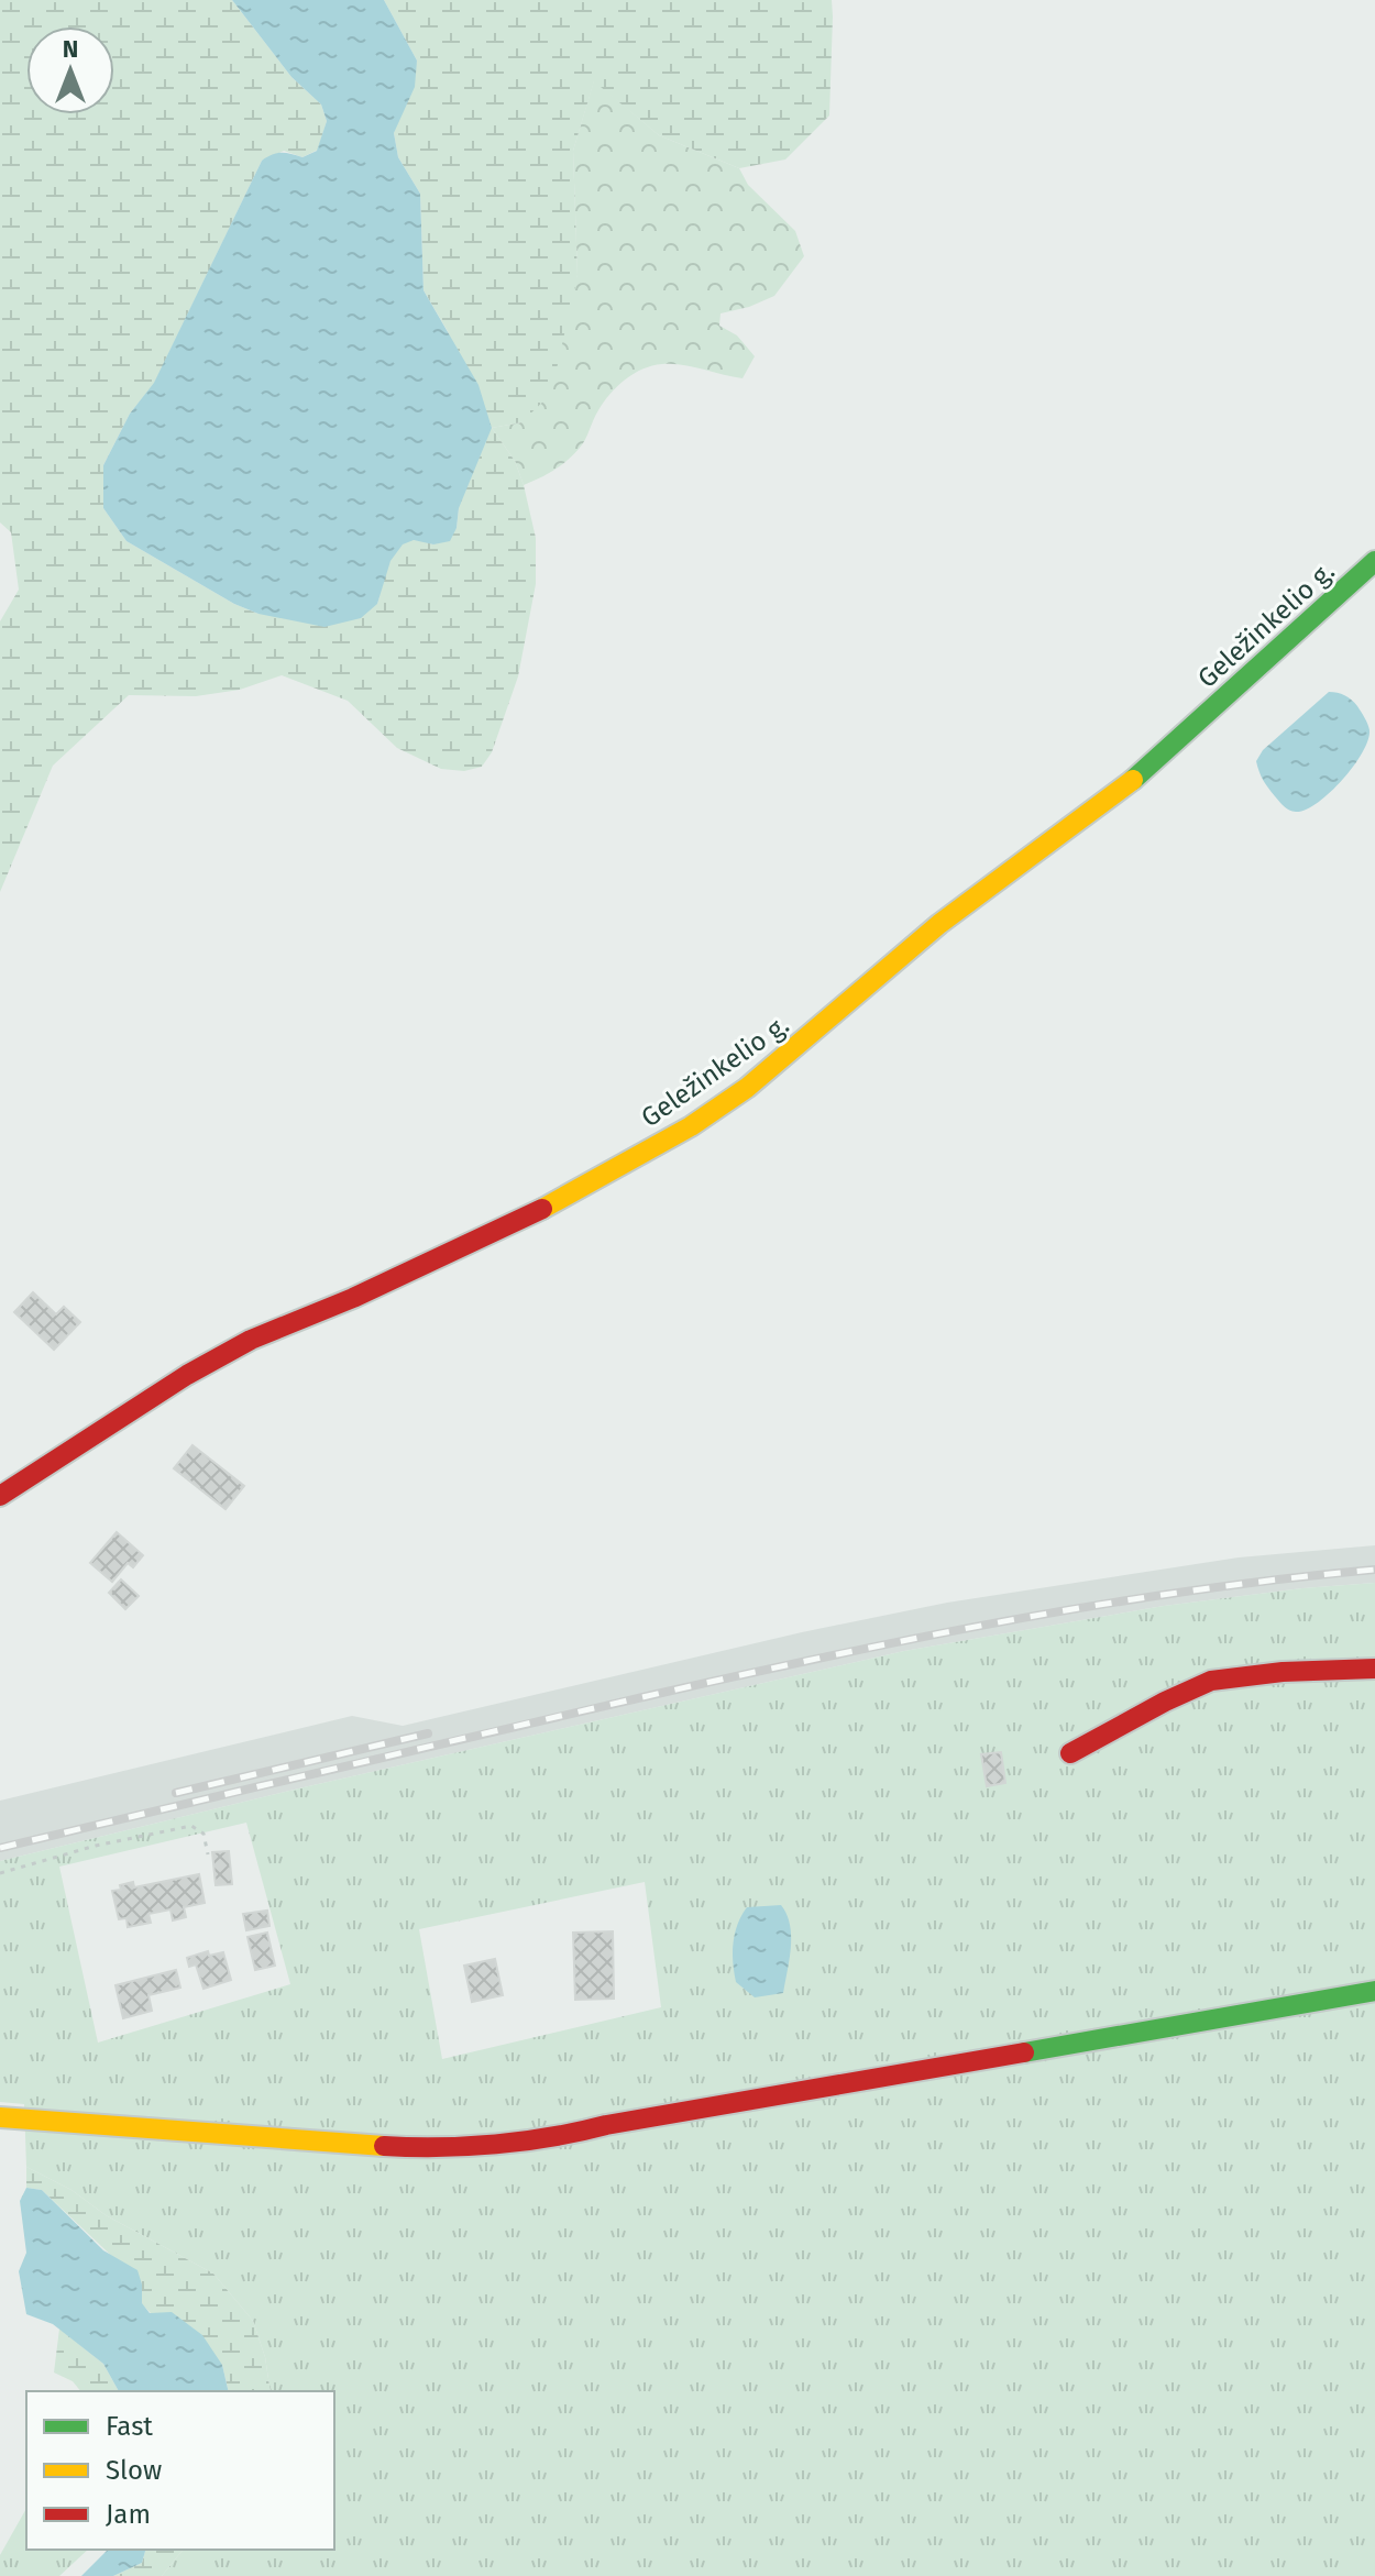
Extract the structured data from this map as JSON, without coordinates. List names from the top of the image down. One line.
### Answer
{"streets":{"street":["Geležinkelio g."]},"legend":["Fast","Slow","Jam"],"north":"top"}
